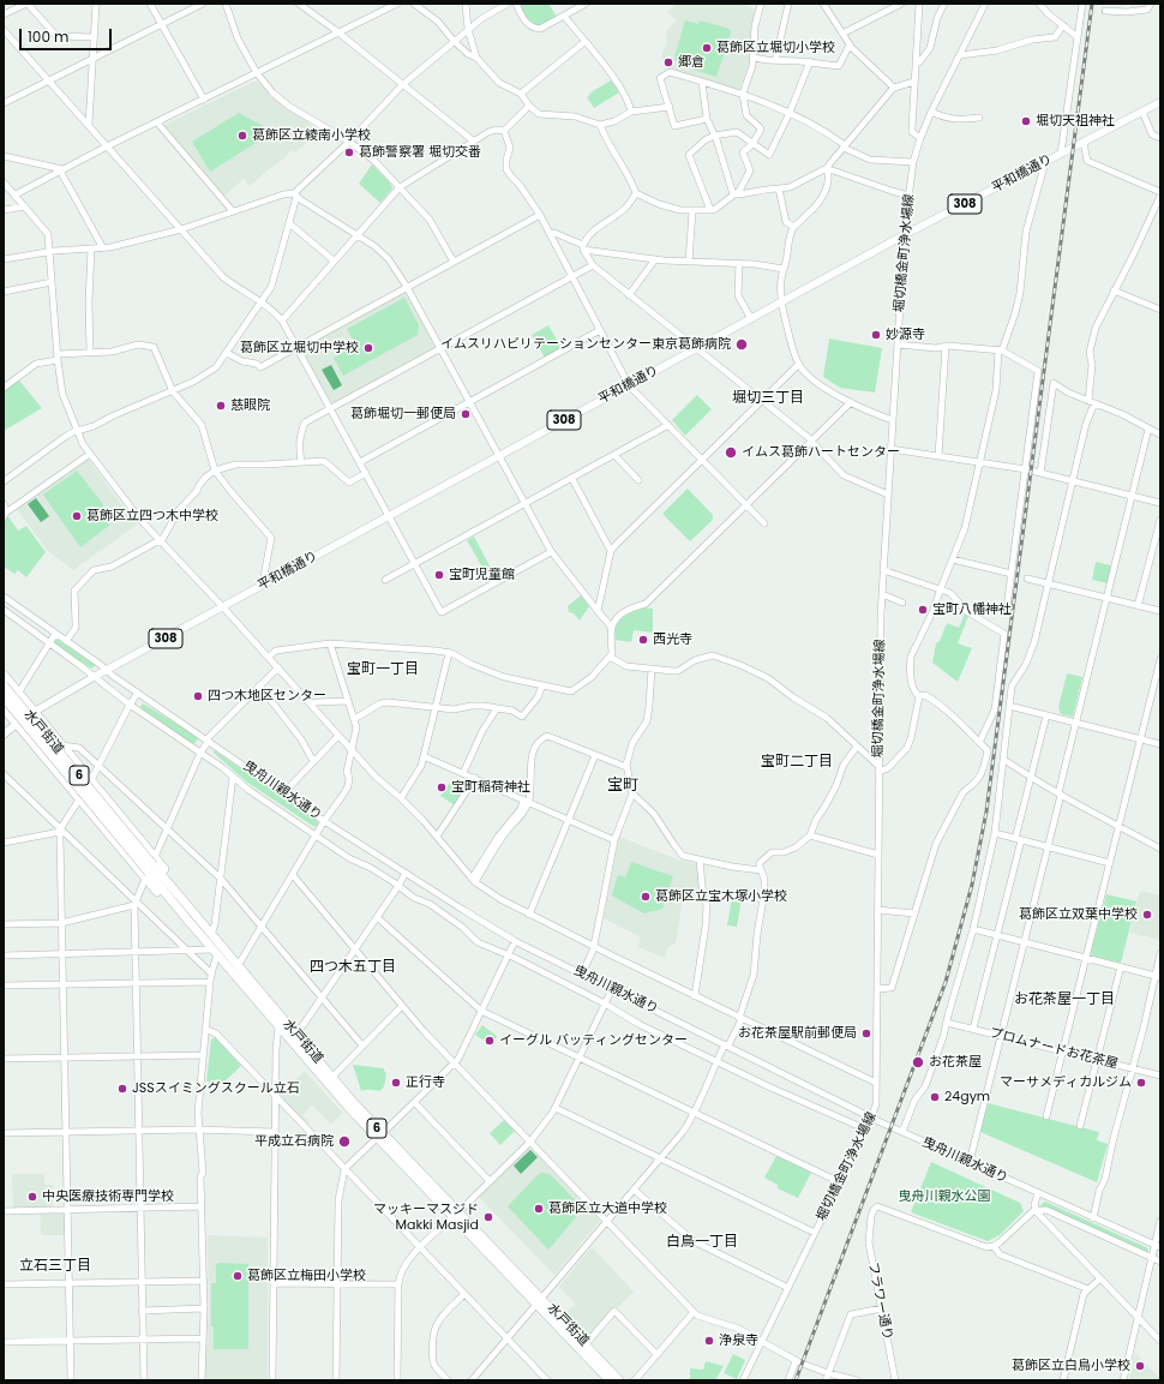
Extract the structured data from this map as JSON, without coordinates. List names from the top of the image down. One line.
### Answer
{"streets":{"highway":["水戸街道","6"],"main road":["平和橋通り","308"],"street":["堀切橋金町浄水場線","曳舟川親水通り","プロムナードお花茶屋","フラワー通り"]},"crossings":[["平和橋通り","堀切橋金町浄水場線"],["平和橋通り","曳舟川親水通り"],["堀切橋金町浄水場線","曳舟川親水通り"]],"districts":["堀切三丁目","宝町一丁目","宝町二丁目","宝町","四つ木五丁目","お花茶屋一丁目","白鳥一丁目","立石三丁目"],"parks":["曳舟川親水公園"],"places":["葛飾区立堀切小学校","郷倉","堀切天祖神社","葛飾区立綾南小学校","葛飾警察署 堀切交番","妙源寺","イムスリハビリテーションセンター東京葛飾病院","葛飾区立堀切中学校","慈眼院","葛飾堀切一郵便局","イムス葛飾ハートセンター","葛飾区立四つ木中学校","宝町児童館","宝町八幡神社","西光寺","四つ木地区センター","宝町稲荷神社","葛飾区立宝木塚小学校","葛飾区立双葉中学校","お花茶屋駅前郵便局","イーグル バッティングセンター","お花茶屋","正行寺","マーサメディカルジム","JSSスイミングスクール立石","24gym","平成立石病院","中央医療技術専門学校","葛飾区立大道中学校","マッキーマスジド Makki Masjid","葛飾区立梅田小学校","浄泉寺","葛飾区立白鳥小学校"],"scale_bar":"100 m"}
